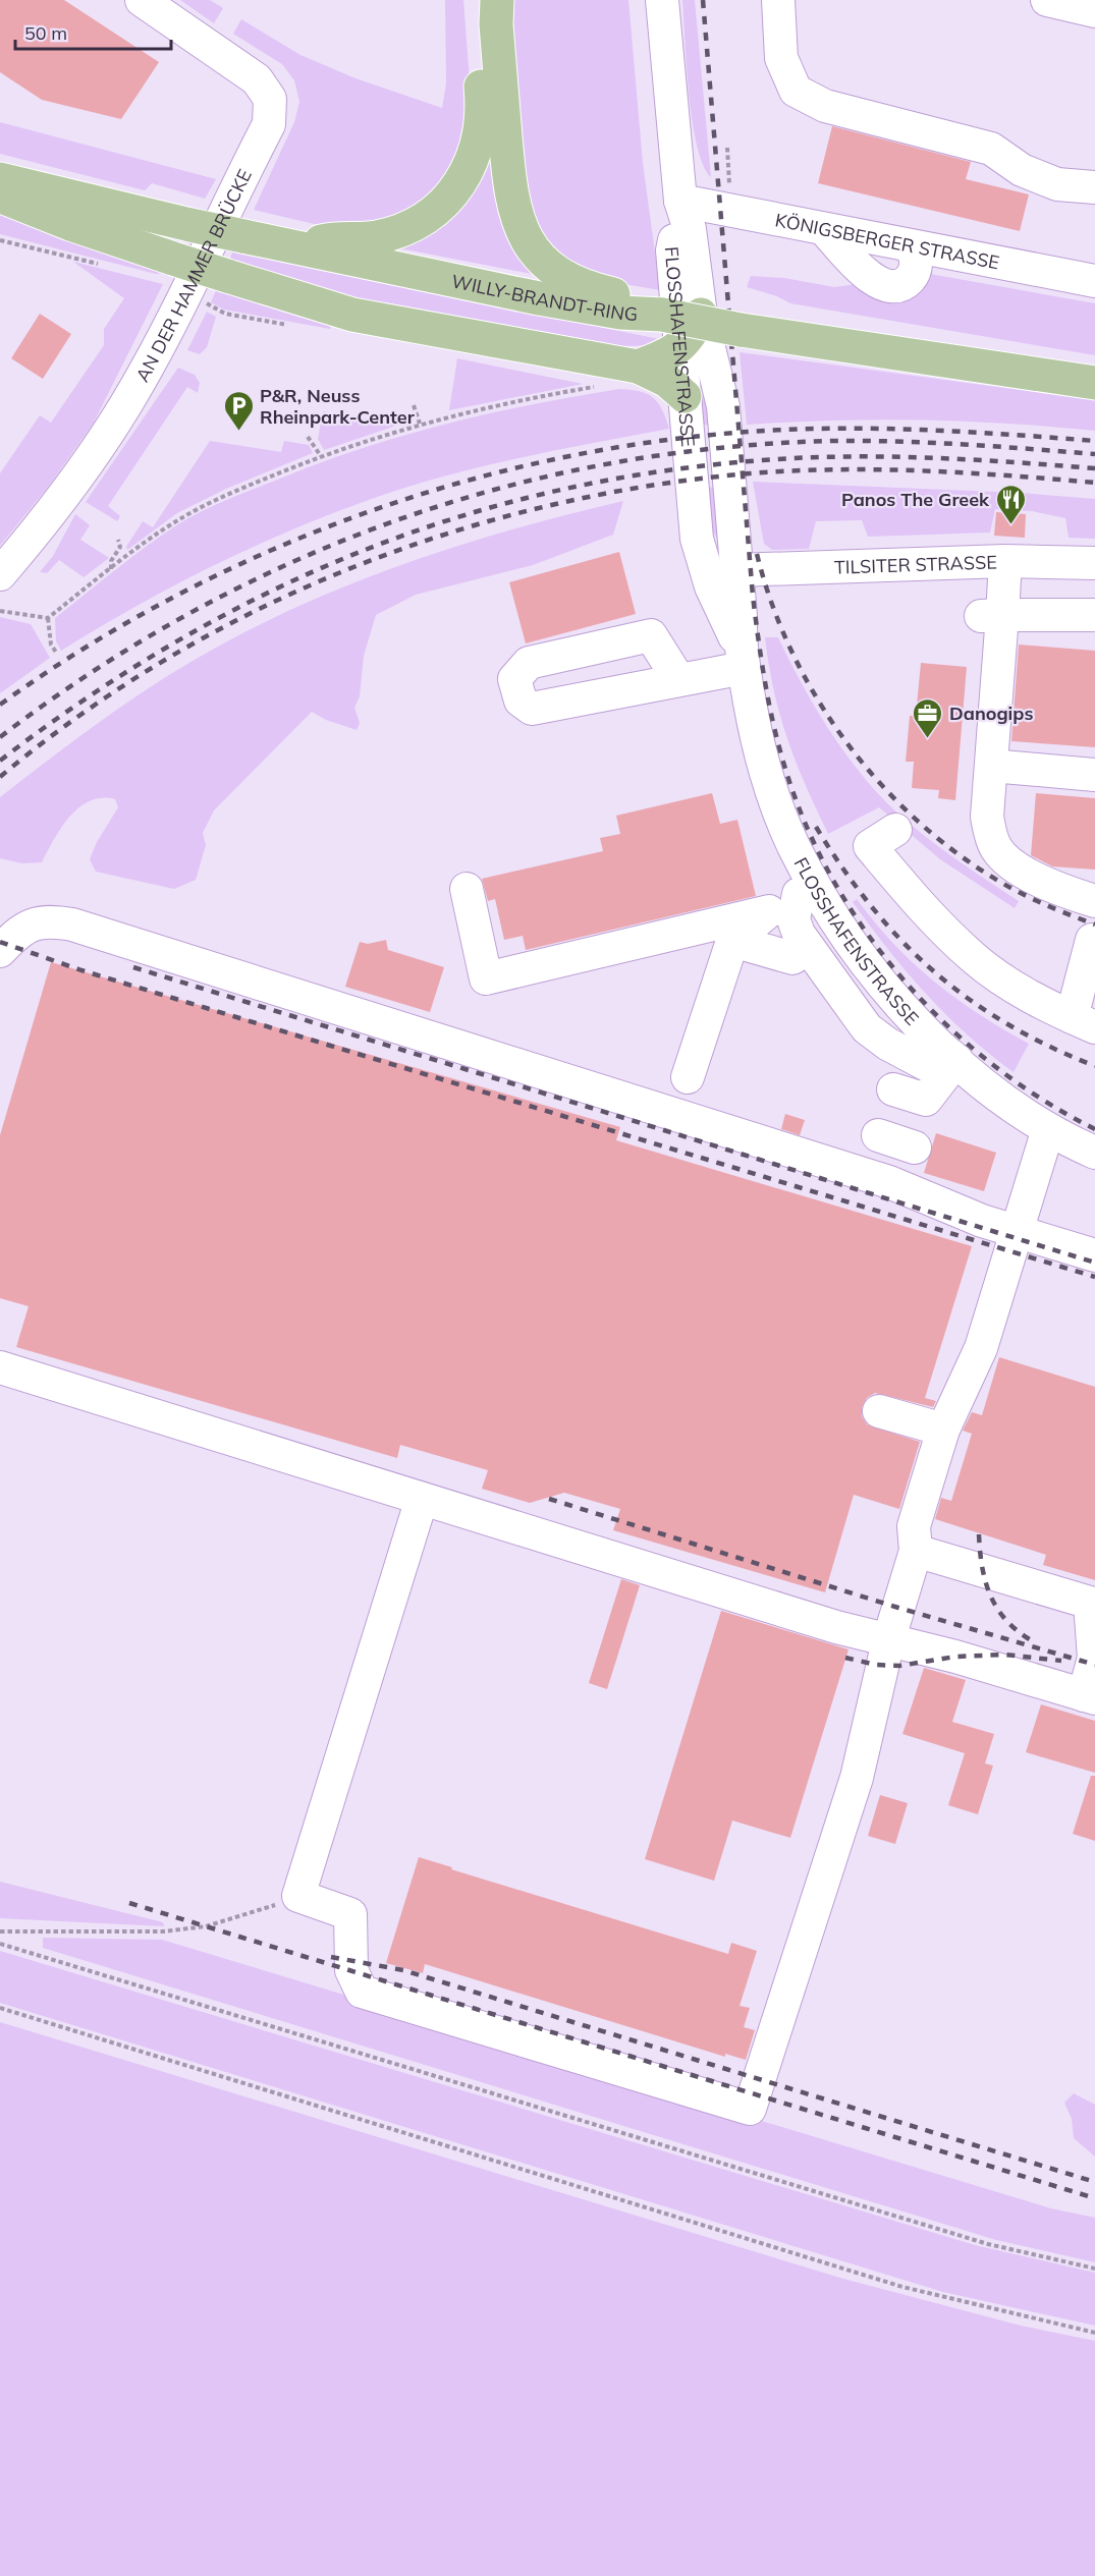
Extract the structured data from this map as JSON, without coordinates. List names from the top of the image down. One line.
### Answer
{"streets":{"main road":["WILLY-BRANDT-RING"],"street":["KÖNIGSBERGER STRASSE","AN DER HAMMER BRÜCKE","FLOSSHAFENSTRASSE","TILSITER STRASSE"]},"crossings":[["KÖNIGSBERGER STRASSE","FLOSSHAFENSTRASSE"],["FLOSSHAFENSTRASSE","TILSITER STRASSE"]],"places":{"parking":["P&R, Neuss Rheinpark-Center"],"restaurant":["Panos The Greek"],"office":["Danogips"]},"scale_bar":"50 m"}
